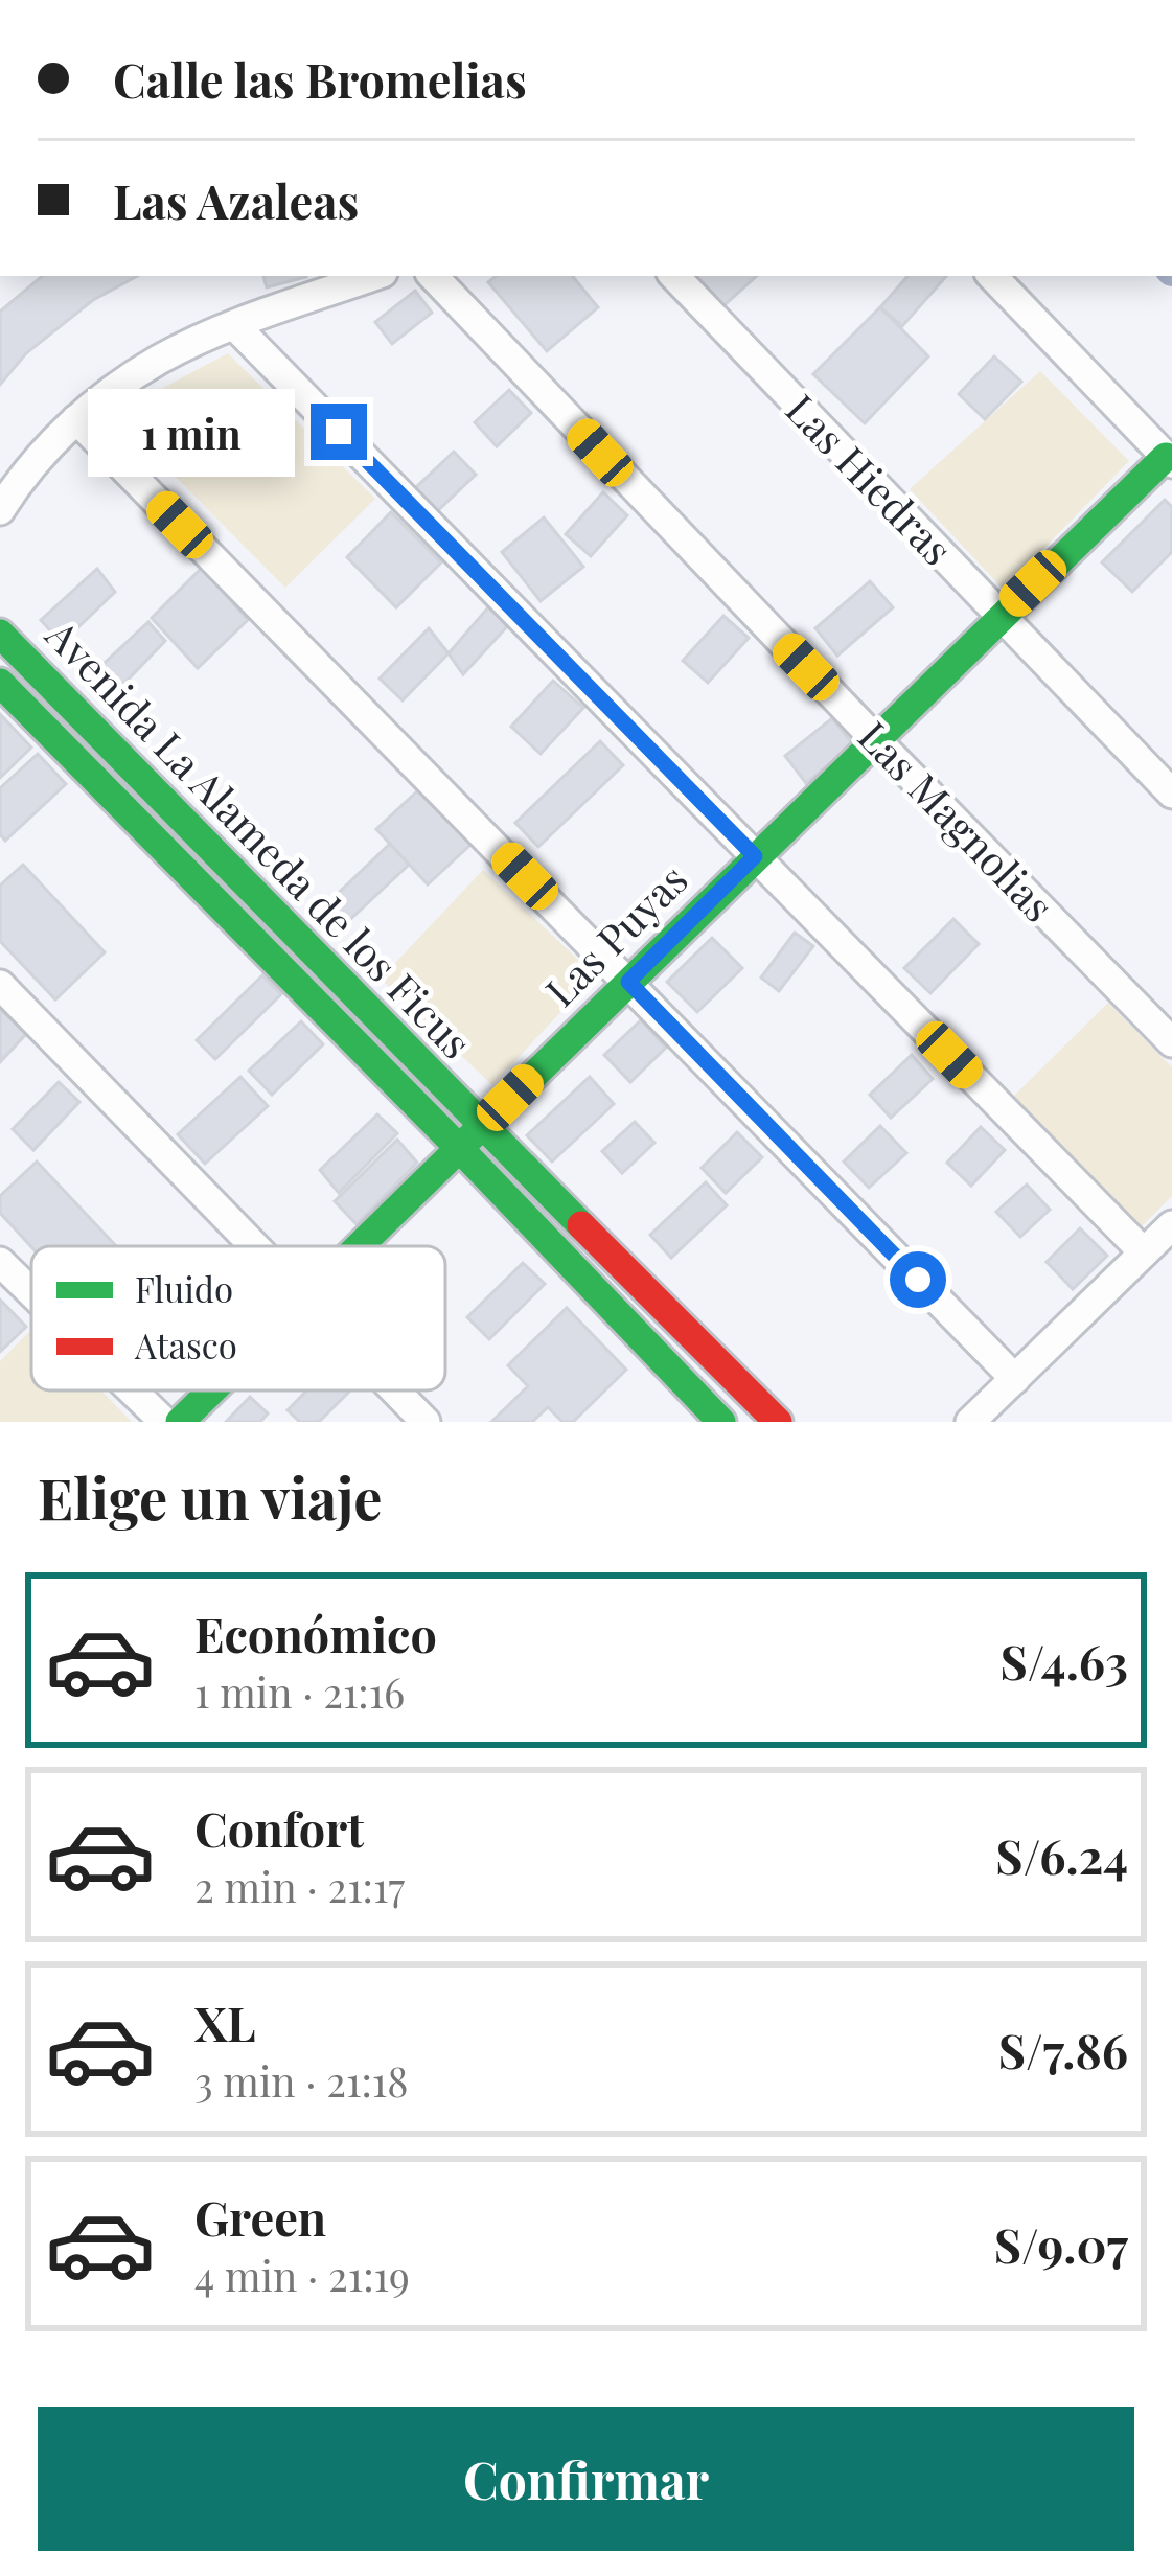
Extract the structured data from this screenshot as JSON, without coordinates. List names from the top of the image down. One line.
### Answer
{"streets":{"street":["Las Hiedras","Las Magnolias","Avenida La Alameda de los Ficus","Las Puyas"]},"crossings":[["Las Hiedras","Las Puyas"],["Las Magnolias","Las Puyas"],["Avenida La Alameda de los Ficus","Las Puyas"]],"legend":["Fluido","Atasco"],"page":{"banner":["Calle las Bromelias","Las Azaleas"],"bubble":"1 min","heading":"Elige un viaje","list":[{"name":"Económico","note":"1 min · 21:16","value":"S/4.63"},{"name":"Confort","note":"2 min · 21:17","value":"S/6.24"},{"name":"XL","note":"3 min · 21:18","value":"S/7.86"},{"name":"Green","note":"4 min · 21:19","value":"S/9.07"}],"buttons":"Confirmar"}}
